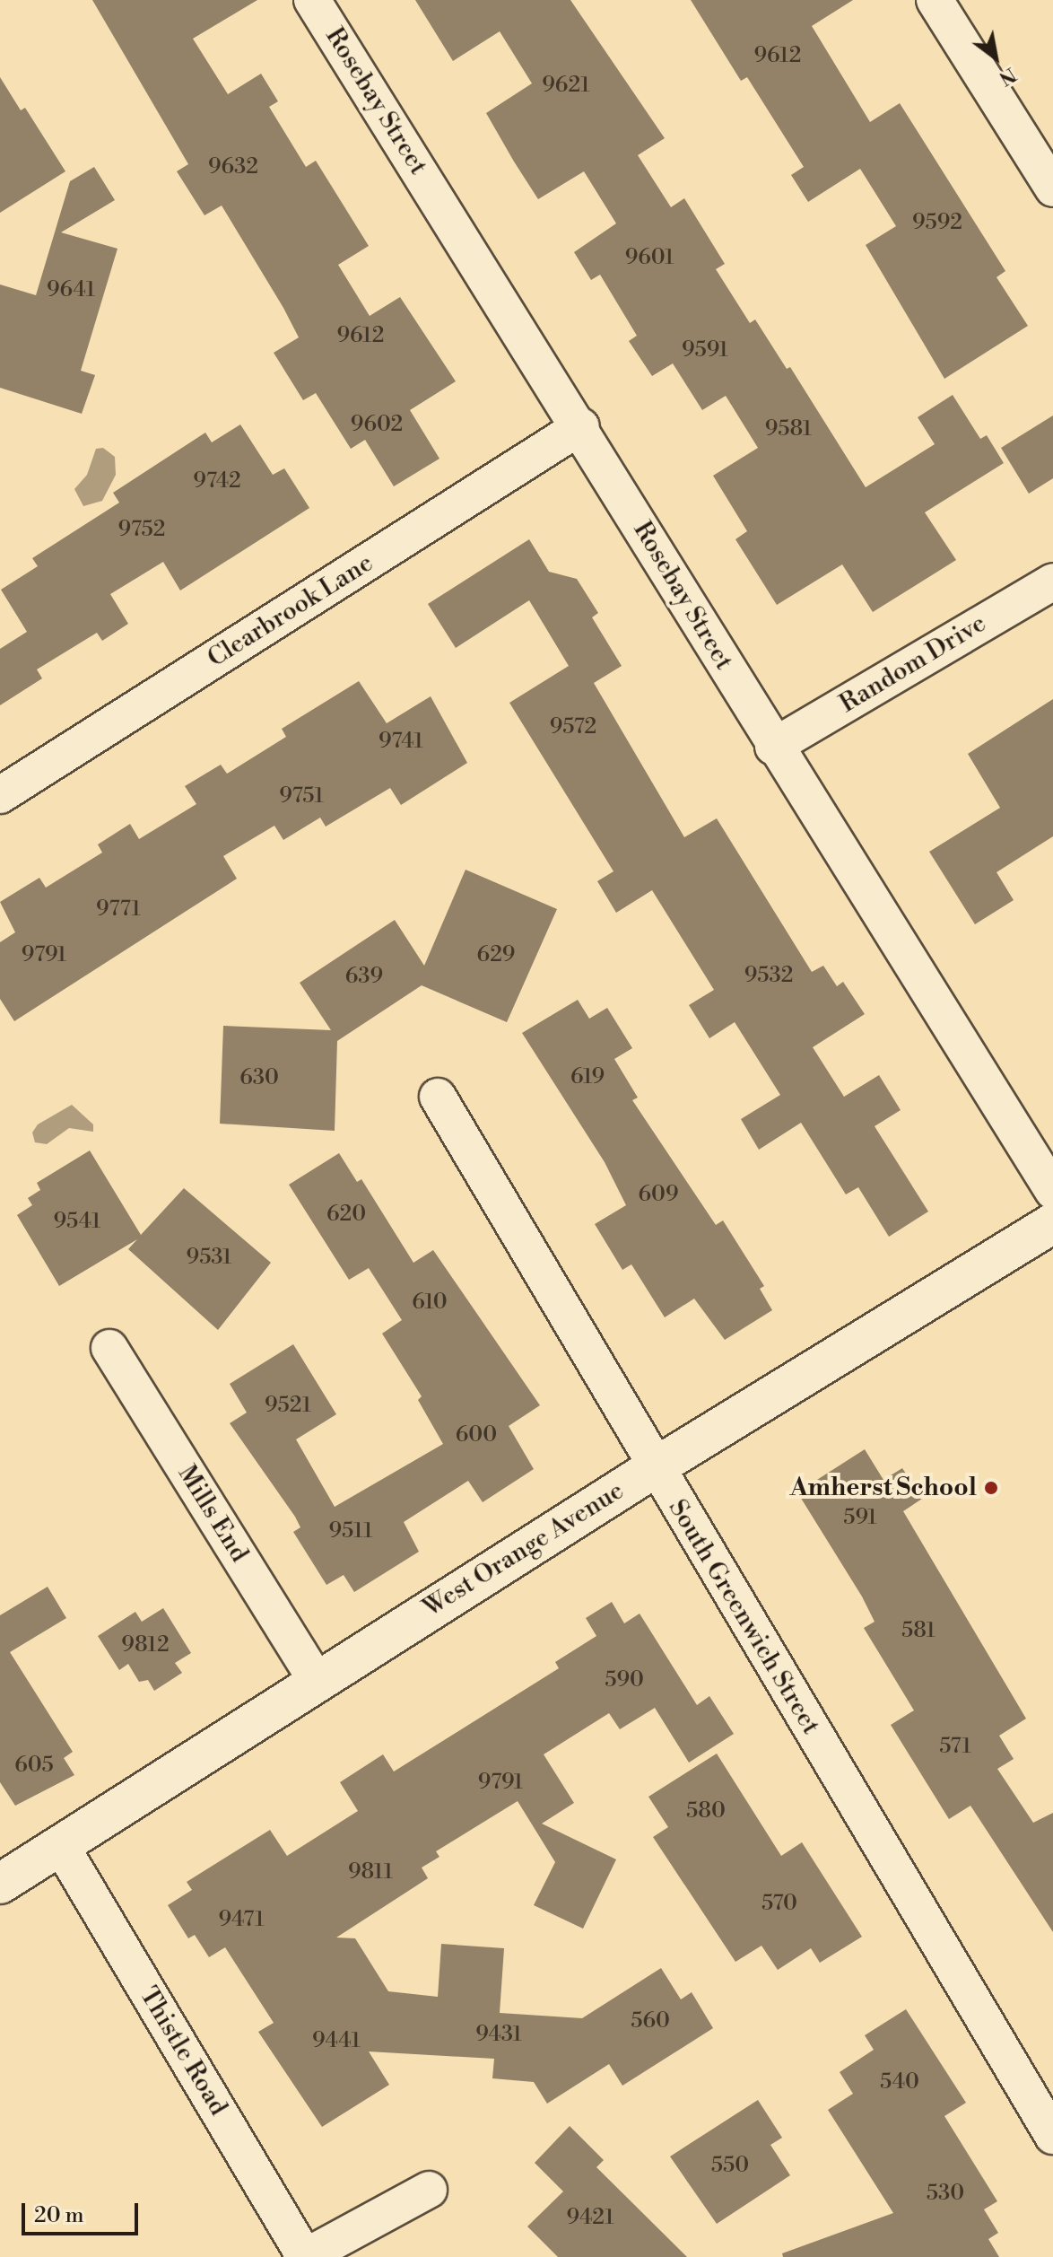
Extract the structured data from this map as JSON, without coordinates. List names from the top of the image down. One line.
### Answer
{"streets":{"street":["Rosebay Street","Clearbrook Lane","Random Drive","Mills End","West Orange Avenue","South Greenwich Street","Thistle Road"]},"crossings":[["Rosebay Street","Clearbrook Lane"],["Rosebay Street","Random Drive"],["Mills End","West Orange Avenue"],["West Orange Avenue","South Greenwich Street"],["West Orange Avenue","Thistle Road"]],"places":["Amherst School"],"house_numbers":["9612","9621","9632","9592","9601","9641","9612","9591","9602","9581","9742","9752","9572","9741","9751","9771","9791","629","9532","639","619","630","609","620","9541","9531","610","9521","600","591","9511","581","9812","590","571","605","9791","580","9811","570","9471","560","9431","9441","540","550","530","9421"],"scale_bar":"20 m","north":"bottom right"}
